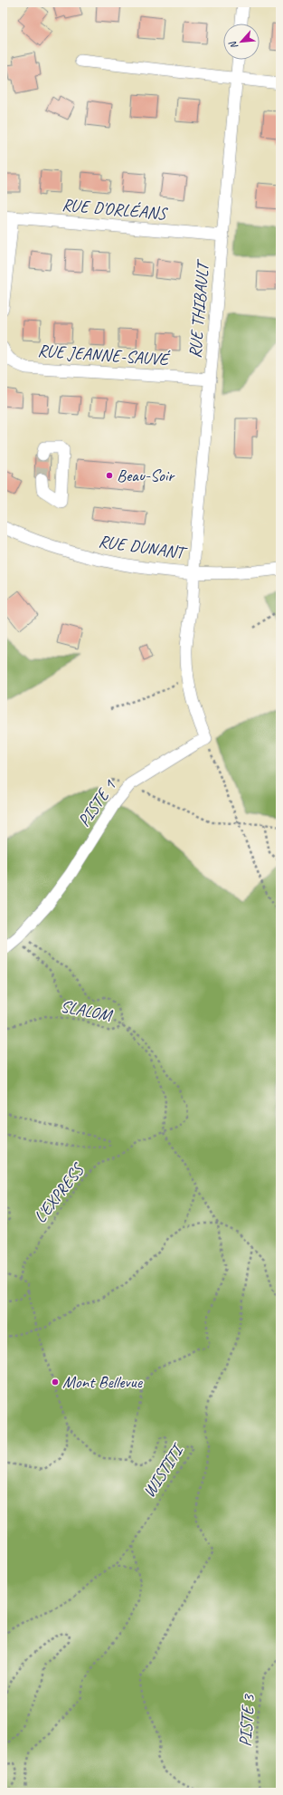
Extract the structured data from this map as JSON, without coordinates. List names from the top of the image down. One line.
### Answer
{"streets":{"street":["RUE D'ORLÉANS","RUE THIBAULT","RUE JEANNE-SAUVÉ","RUE DUNANT","PISTE 1"],"path":["SLALOM","L'EXPRESS","WISTITI","PISTE 3"]},"crossings":[["RUE D'ORLÉANS","RUE THIBAULT"],["RUE THIBAULT","RUE JEANNE-SAUVÉ"],["RUE THIBAULT","RUE DUNANT"],["RUE THIBAULT","PISTE 1"],["PISTE 1","SLALOM"],["PISTE 1","L'EXPRESS"],["SLALOM","L'EXPRESS"]],"places":["Beau-Soir","Mont Bellevue"],"north":"bottom left"}
